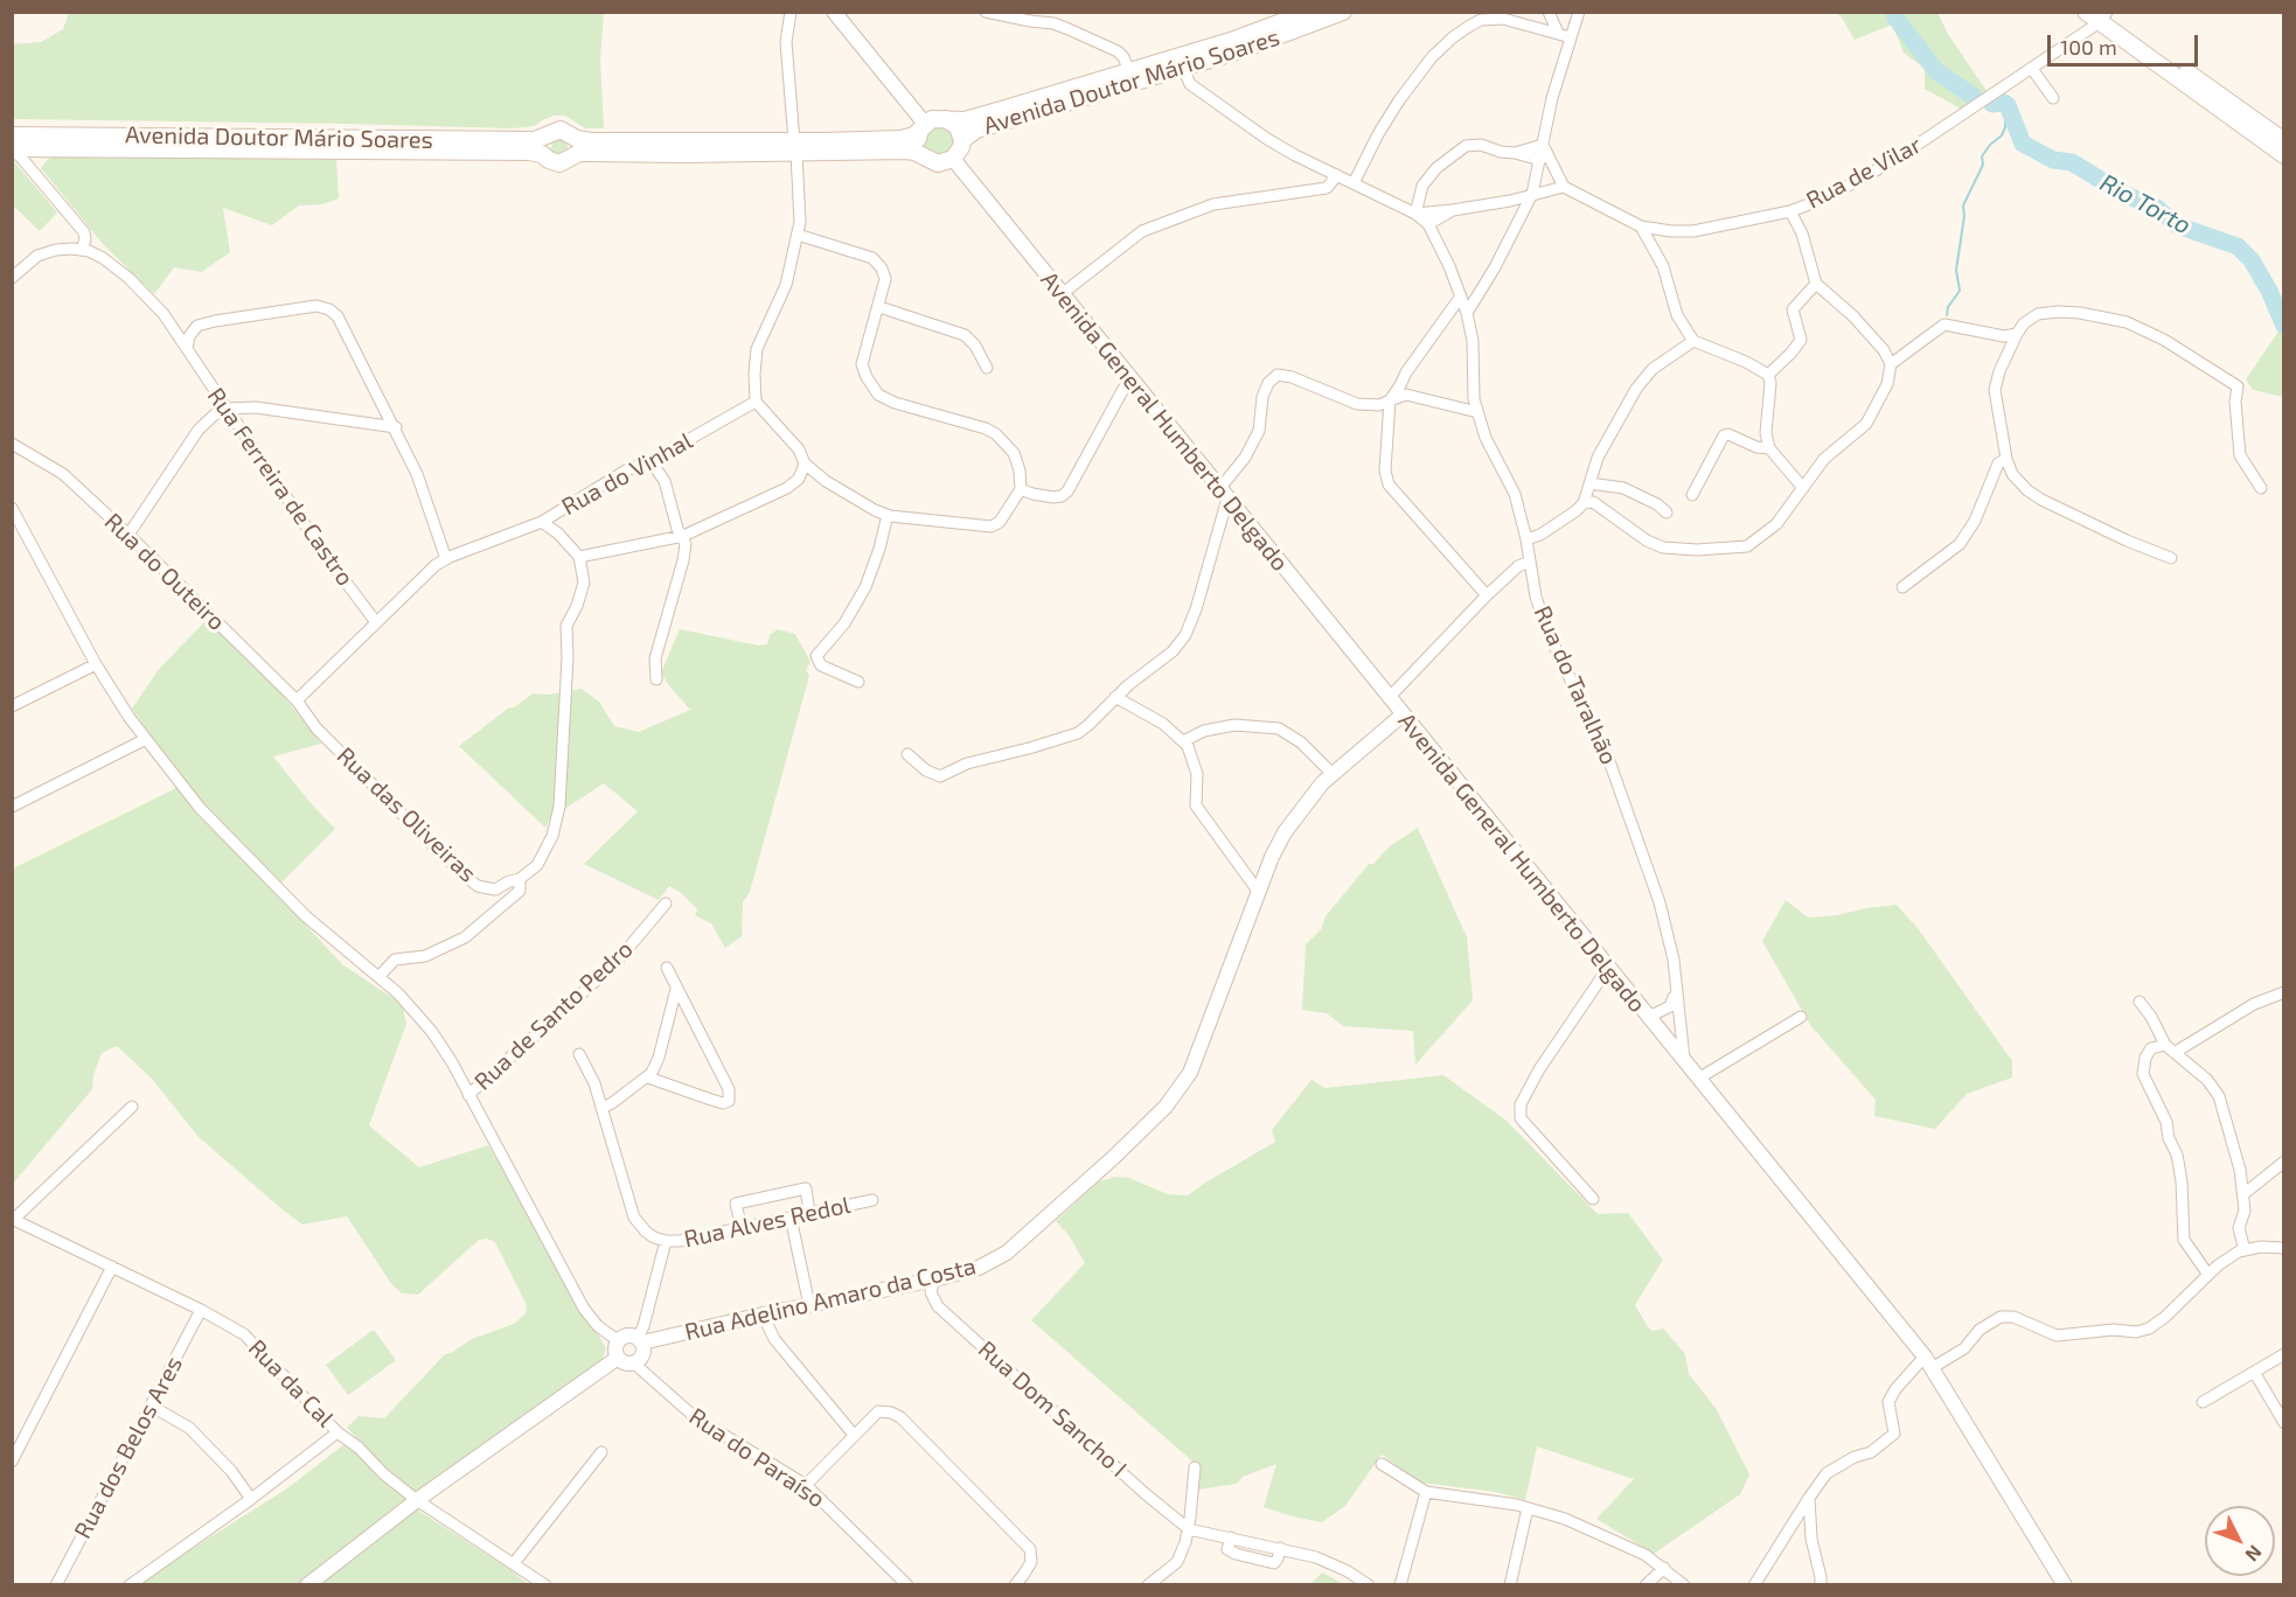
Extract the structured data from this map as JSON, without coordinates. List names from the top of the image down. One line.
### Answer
{"streets":{"main road":["Avenida Doutor Mário Soares"],"street":["Rua de Vilar","Avenida General Humberto Delgado","Rua do Vinhal","Rua Ferreira de Castro","Rua do Outeiro","Rua do Taralhão","Rua das Oliveiras","Rua de Santo Pedro","Rua Alves Redol","Rua Adelino Amaro da Costa","Rua da Cal","Rua Dom Sancho I","Rua dos Belos Ares","Rua do Paraíso"]},"crossings":[["Avenida Doutor Mário Soares","Avenida General Humberto Delgado"],["Avenida Doutor Mário Soares","Rua do Taralhão"],["Avenida General Humberto Delgado","Rua do Taralhão"],["Avenida General Humberto Delgado","Rua Adelino Amaro da Costa"],["Rua do Vinhal","Rua Ferreira de Castro"],["Rua do Vinhal","Rua do Outeiro"],["Rua do Vinhal","Rua das Oliveiras"],["Rua do Outeiro","Rua das Oliveiras"],["Rua Adelino Amaro da Costa","Rua Dom Sancho I"],["Rua Adelino Amaro da Costa","Rua do Paraíso"],["Rua da Cal","Rua dos Belos Ares"]],"water":["Rio Torto"],"scale_bar":"100 m","north":"bottom right"}
